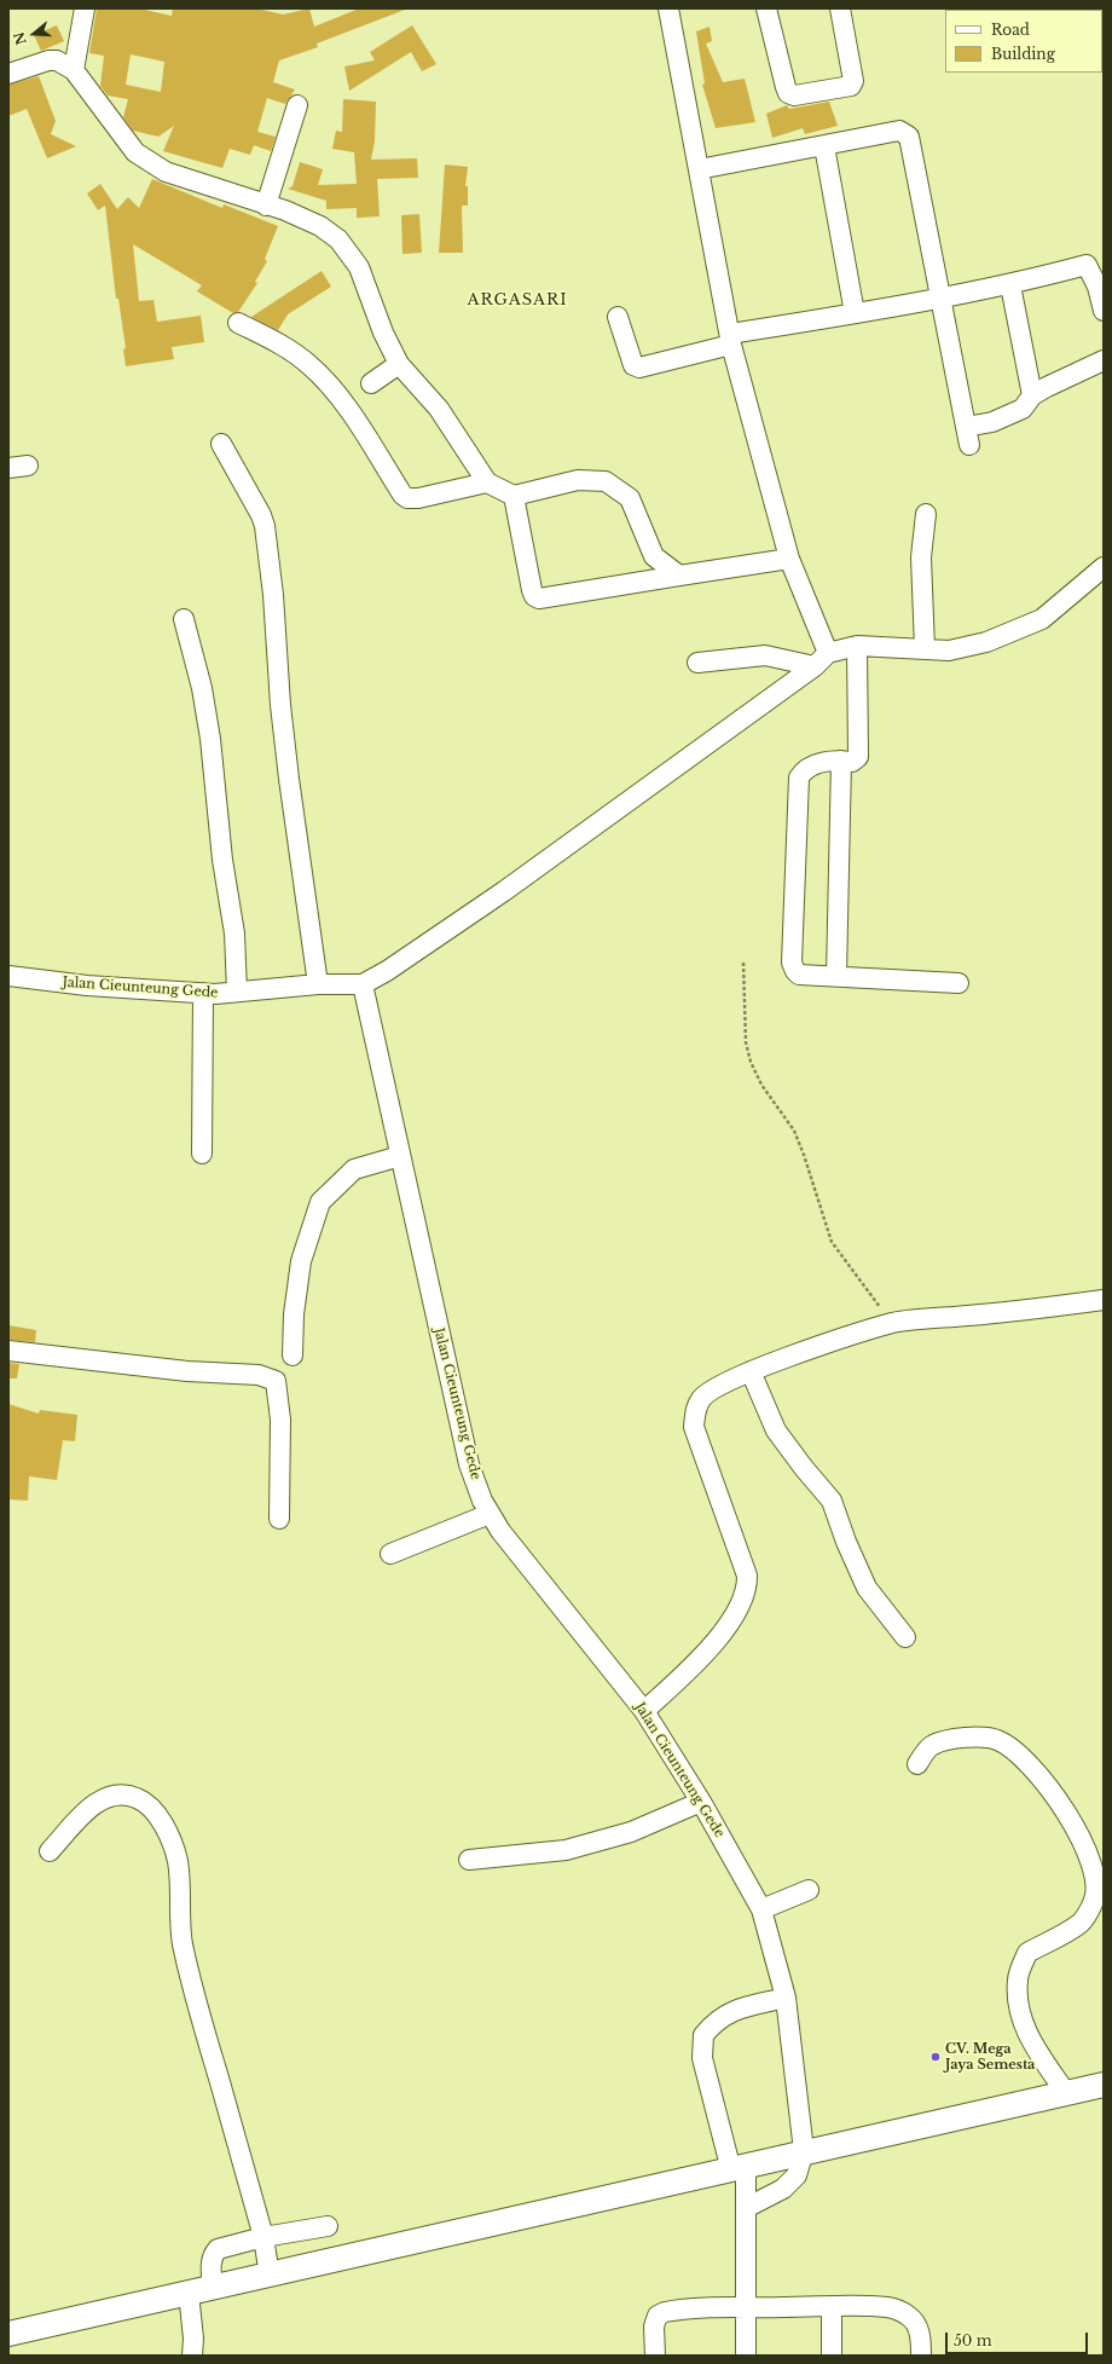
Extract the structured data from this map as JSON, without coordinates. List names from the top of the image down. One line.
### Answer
{"streets":{"street":["Jalan Cieunteung Gede"]},"districts":["ARGASARI"],"places":["CV. Mega Jaya Semesta"],"legend":["Road","Building"],"scale_bar":"50 m","north":"left"}
